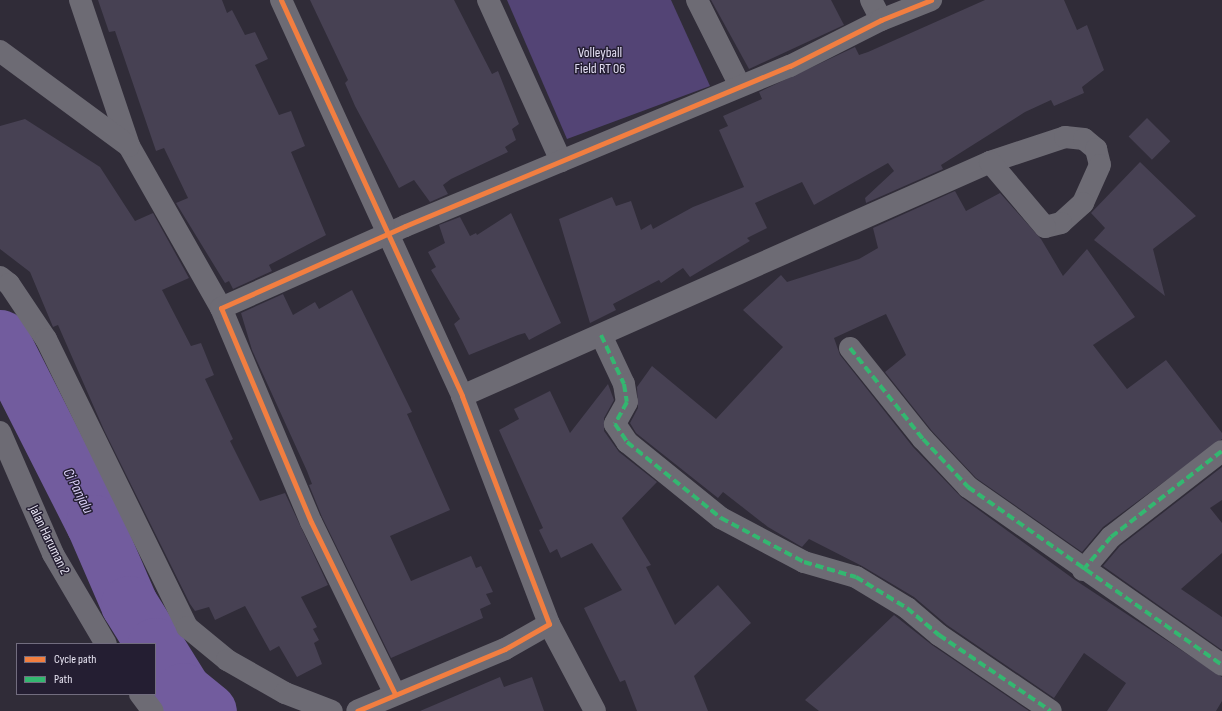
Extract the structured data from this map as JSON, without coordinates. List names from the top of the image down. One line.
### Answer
{"streets":{"street":["Jalan Haruman 2"]},"water":["Ci Panjalu"],"parks":["Volleyball Field RT 06"],"legend":["Cycle path","Path"]}
